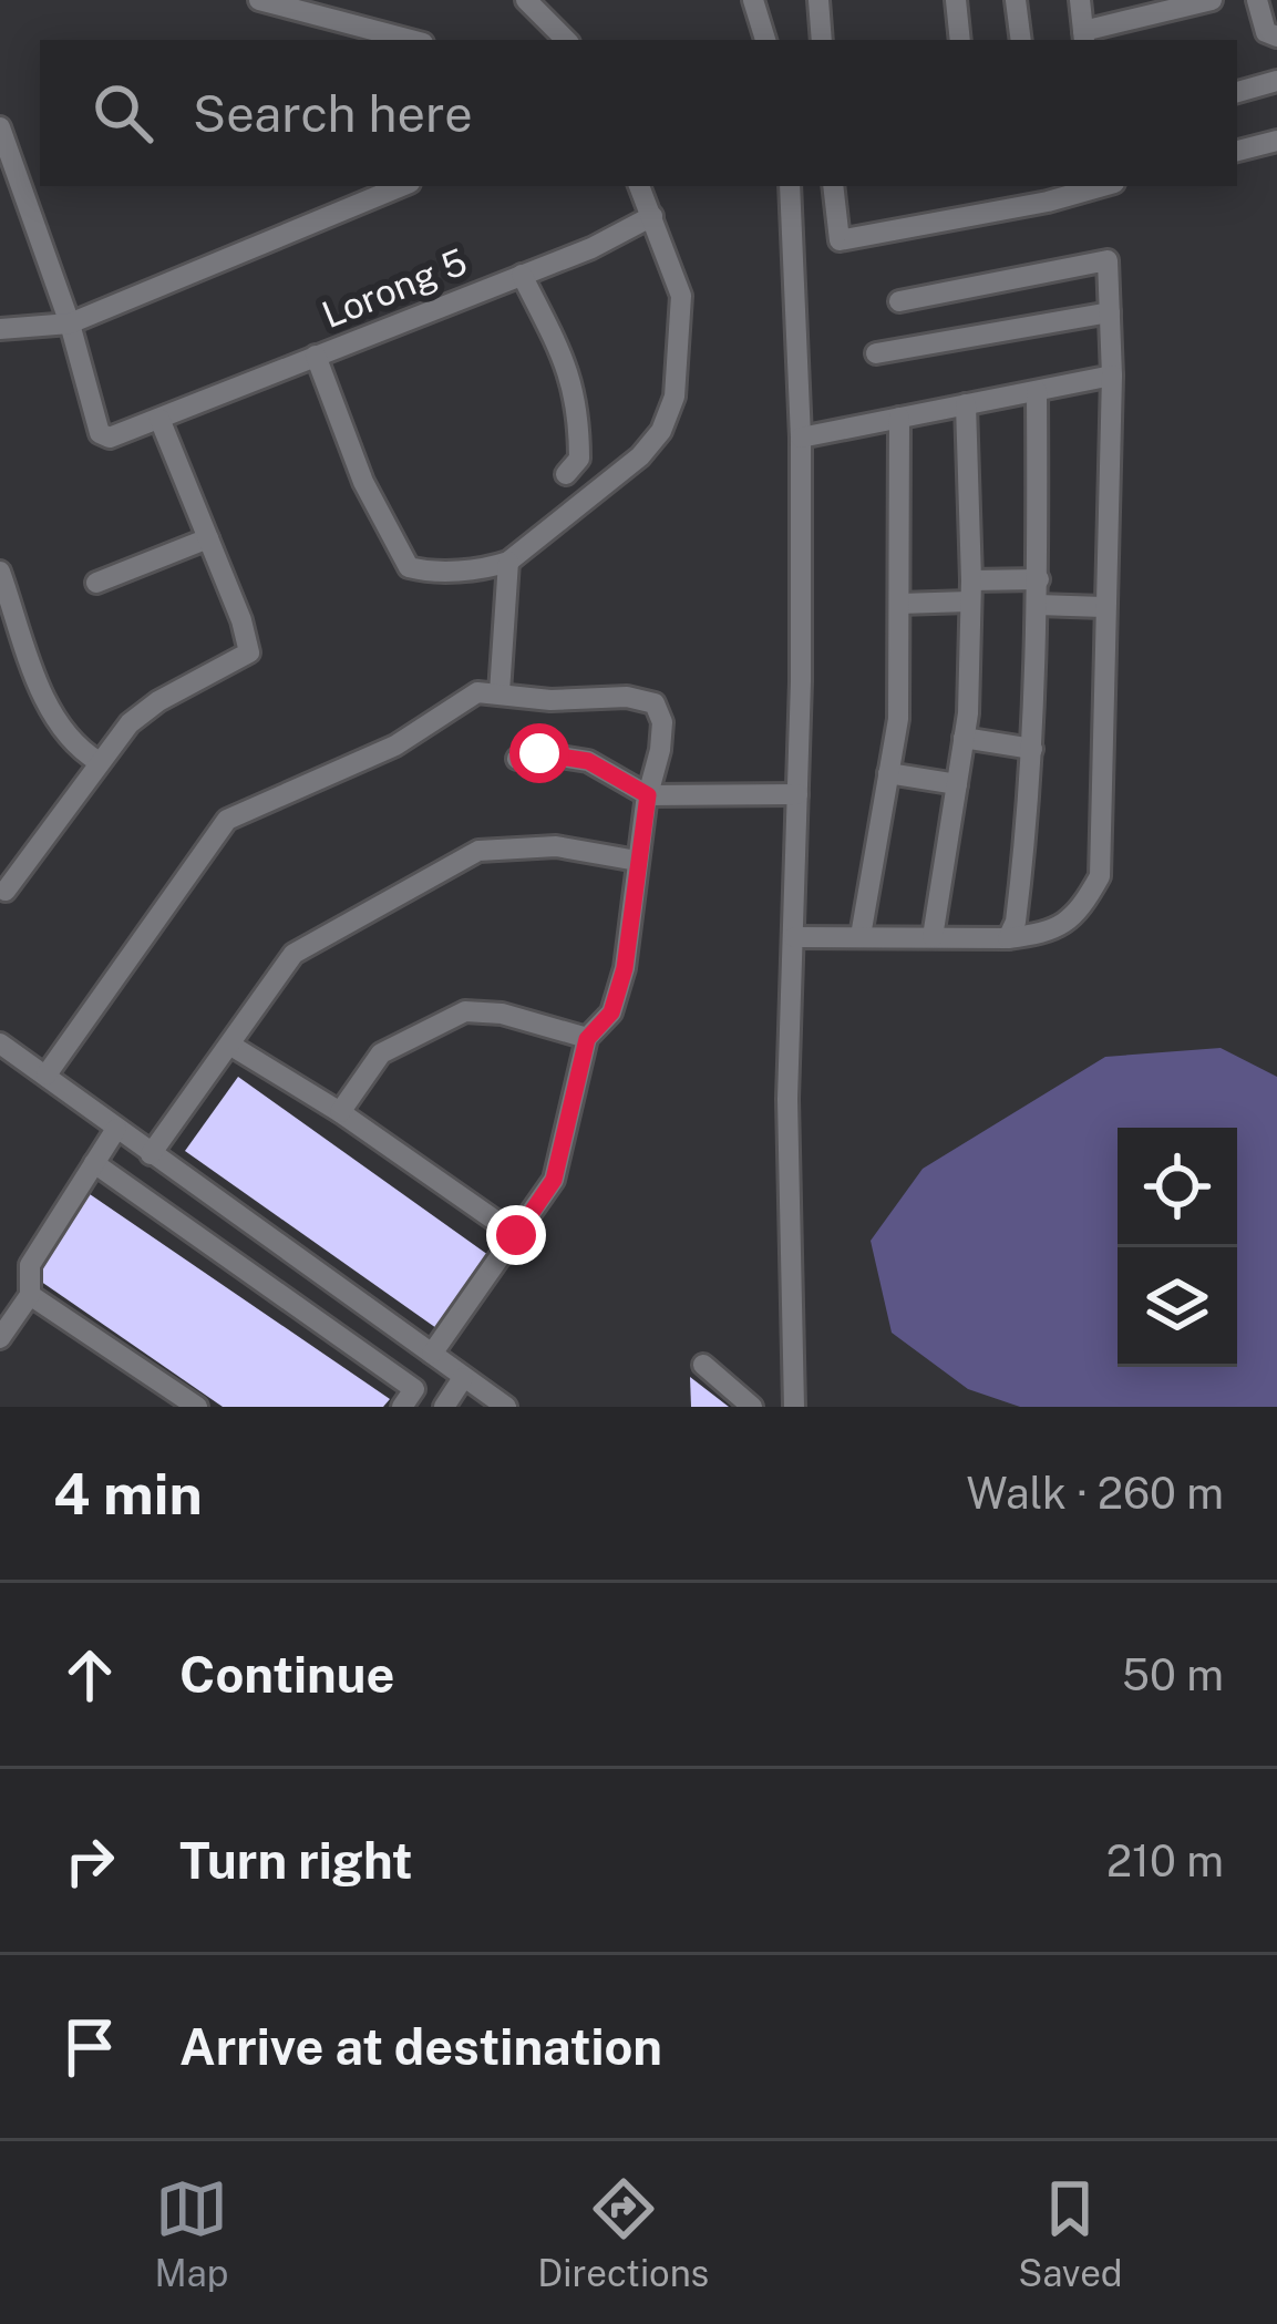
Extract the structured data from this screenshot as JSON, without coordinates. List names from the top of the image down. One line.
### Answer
{"streets":{"street":["Lorong 5"]},"page":{"search":"Search here","heading":["4 min","Walk · 260 m"],"list":[["Continue","50 m"],["Turn right","210 m"],"Arrive at destination"],"nav":["Map","Directions","Saved"]}}
